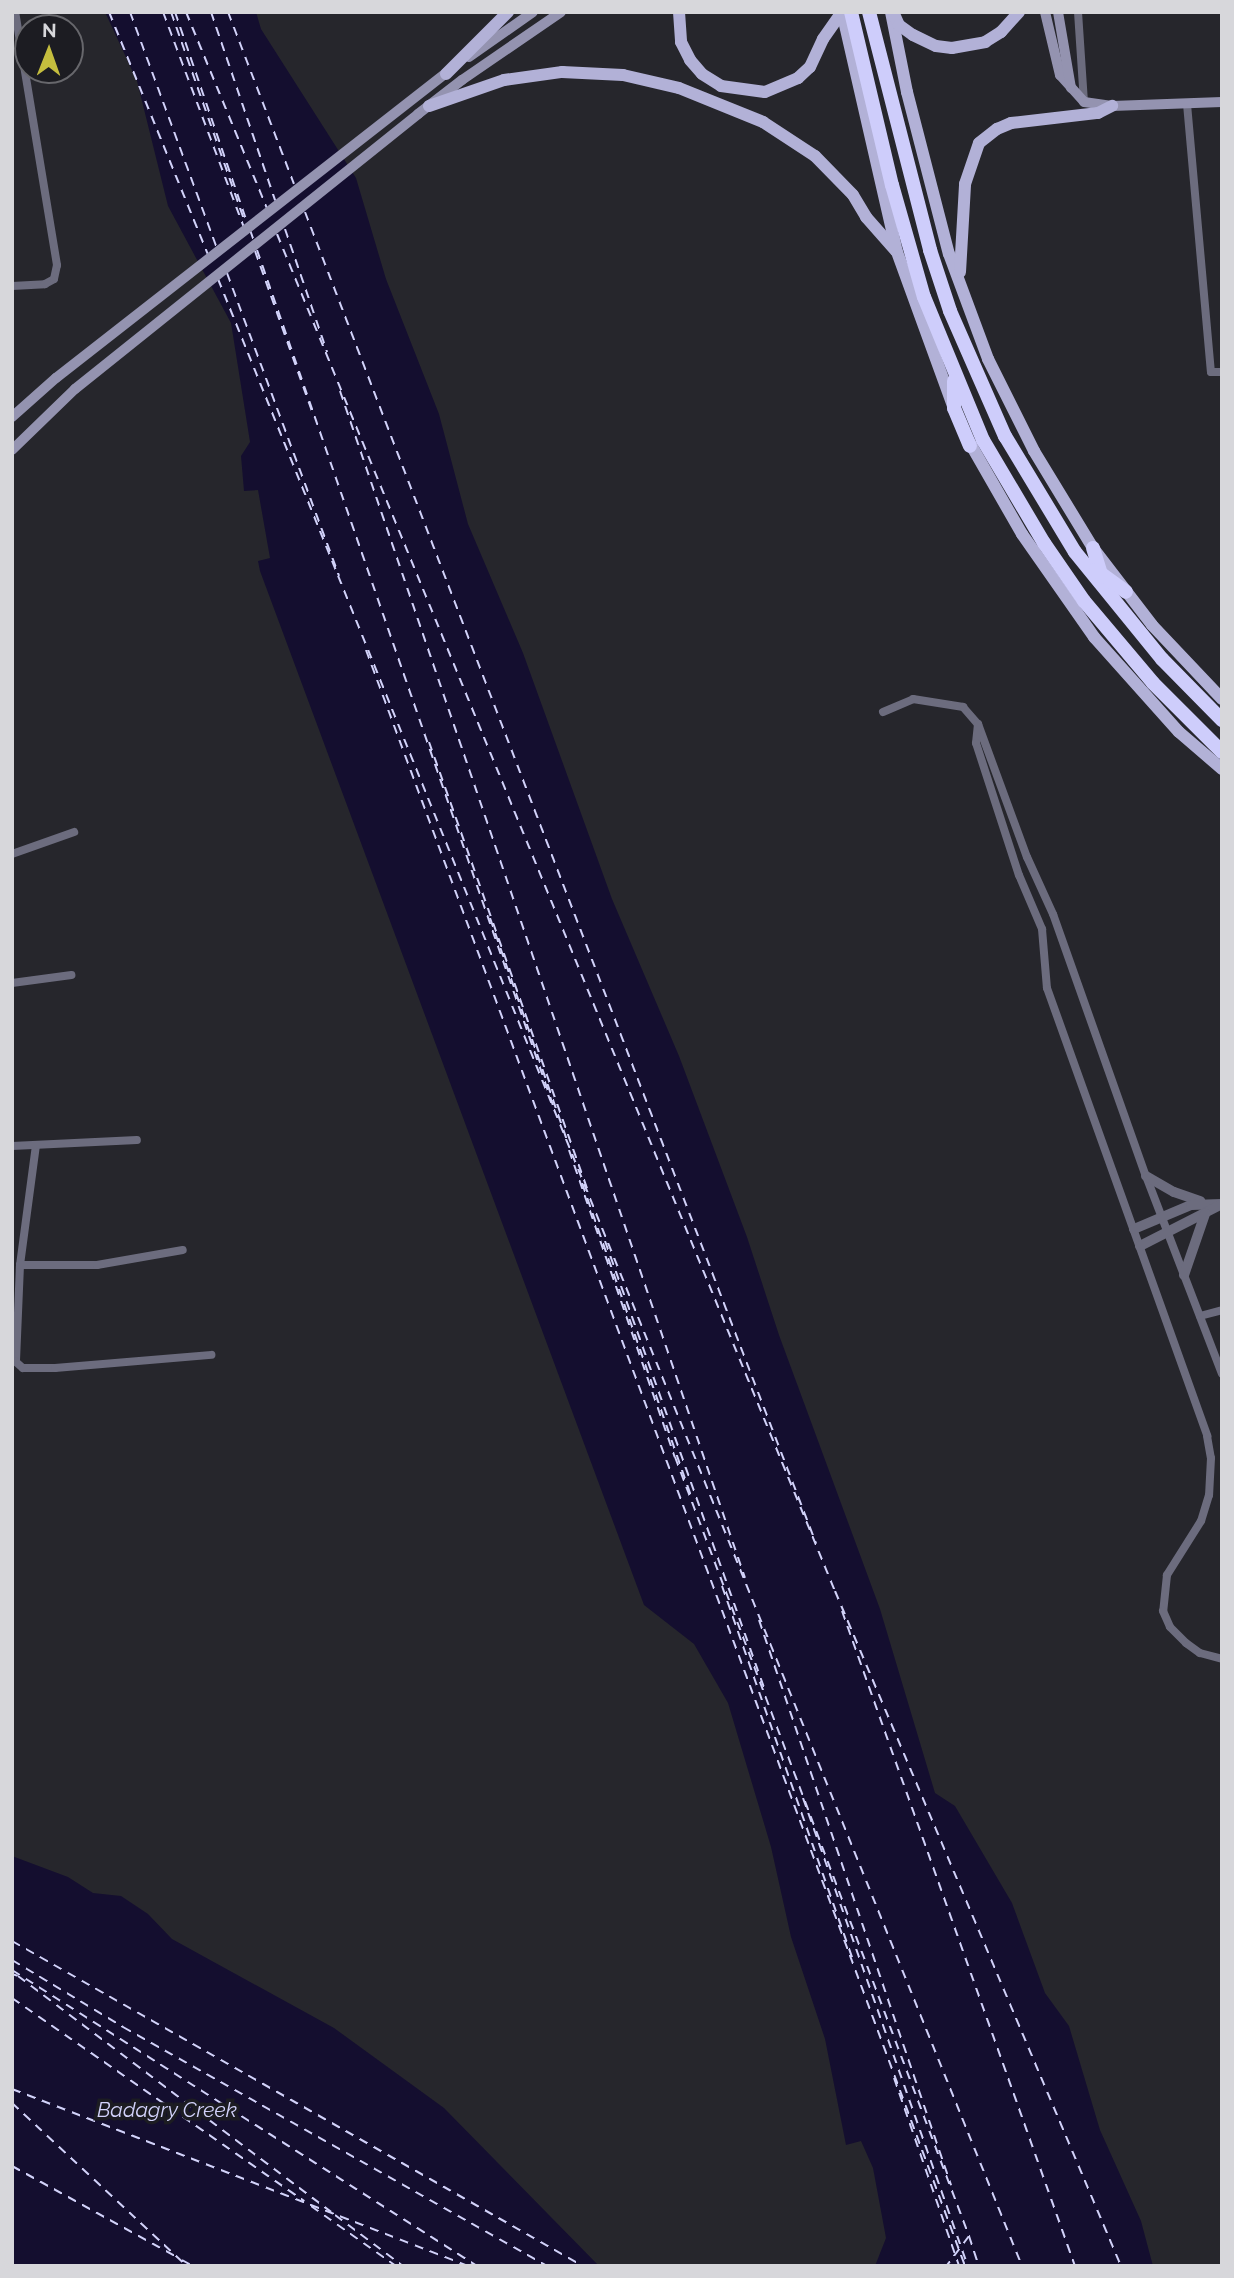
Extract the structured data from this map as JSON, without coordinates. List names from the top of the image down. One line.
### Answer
{"water":["Badagry Creek"],"north":"top"}
